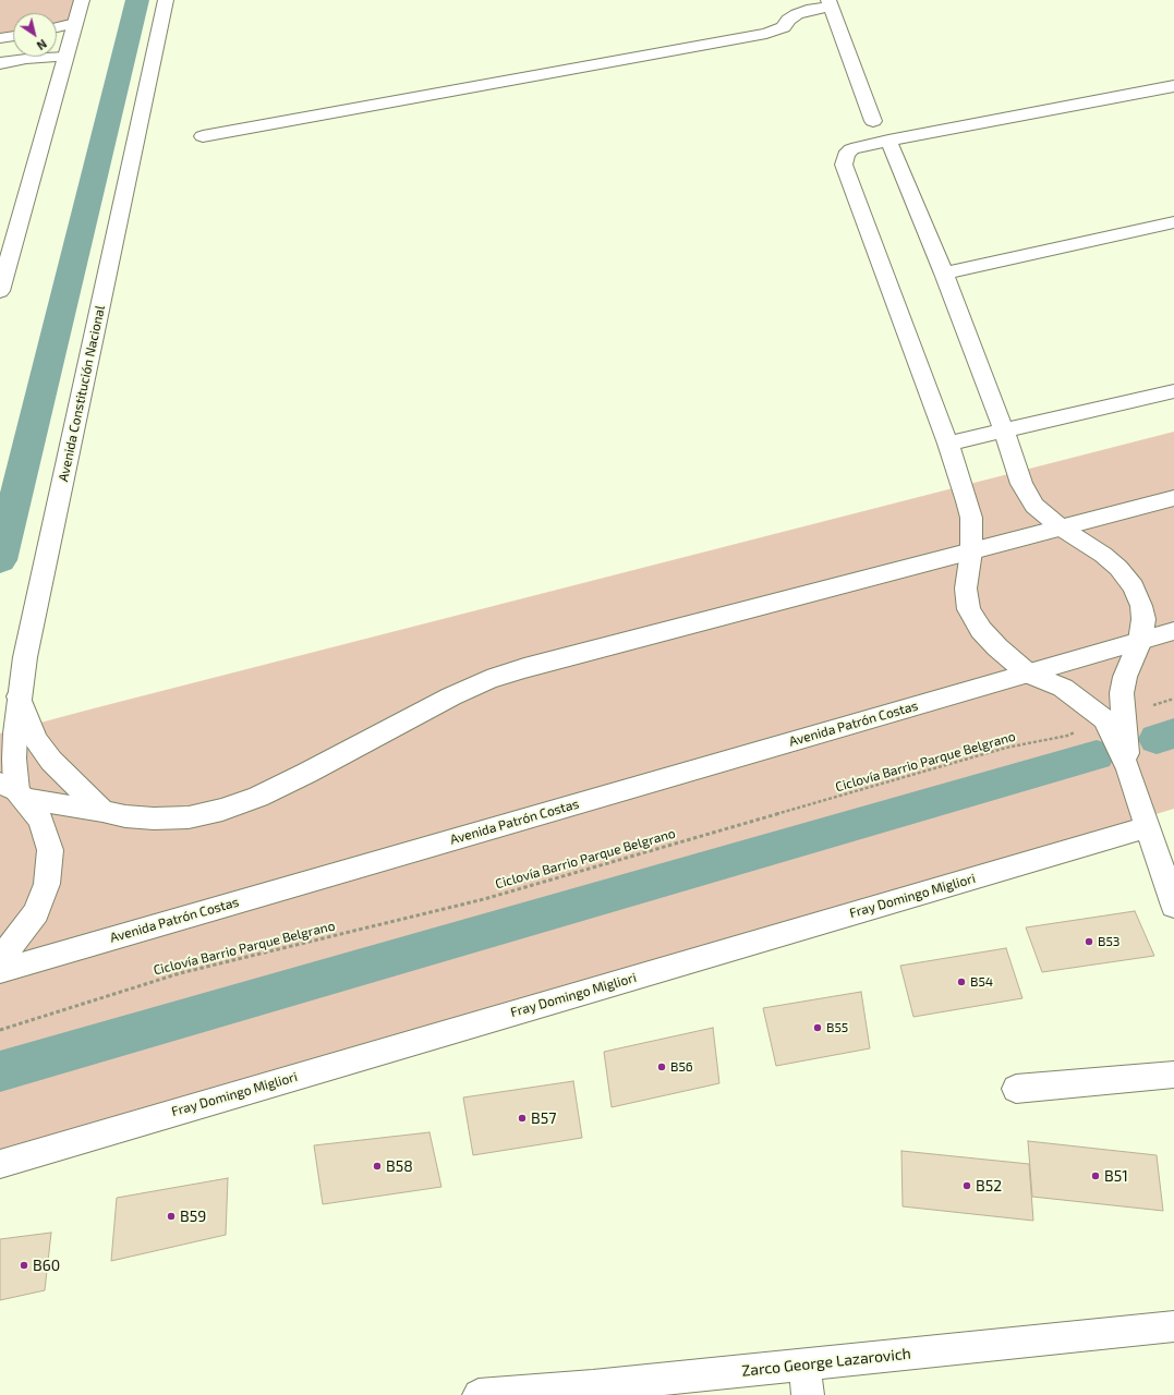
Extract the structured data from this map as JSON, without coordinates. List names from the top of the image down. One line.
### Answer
{"streets":{"main road":["Avenida Constitución Nacional","Avenida Patrón Costas","Fray Domingo Migliori","Zarco George Lazarovich"],"path":["Ciclovía Barrio Parque Belgrano"]},"places":["B53","B54","B55","B56","B57","B58","B51","B52","B59","B60"],"north":"bottom right"}
